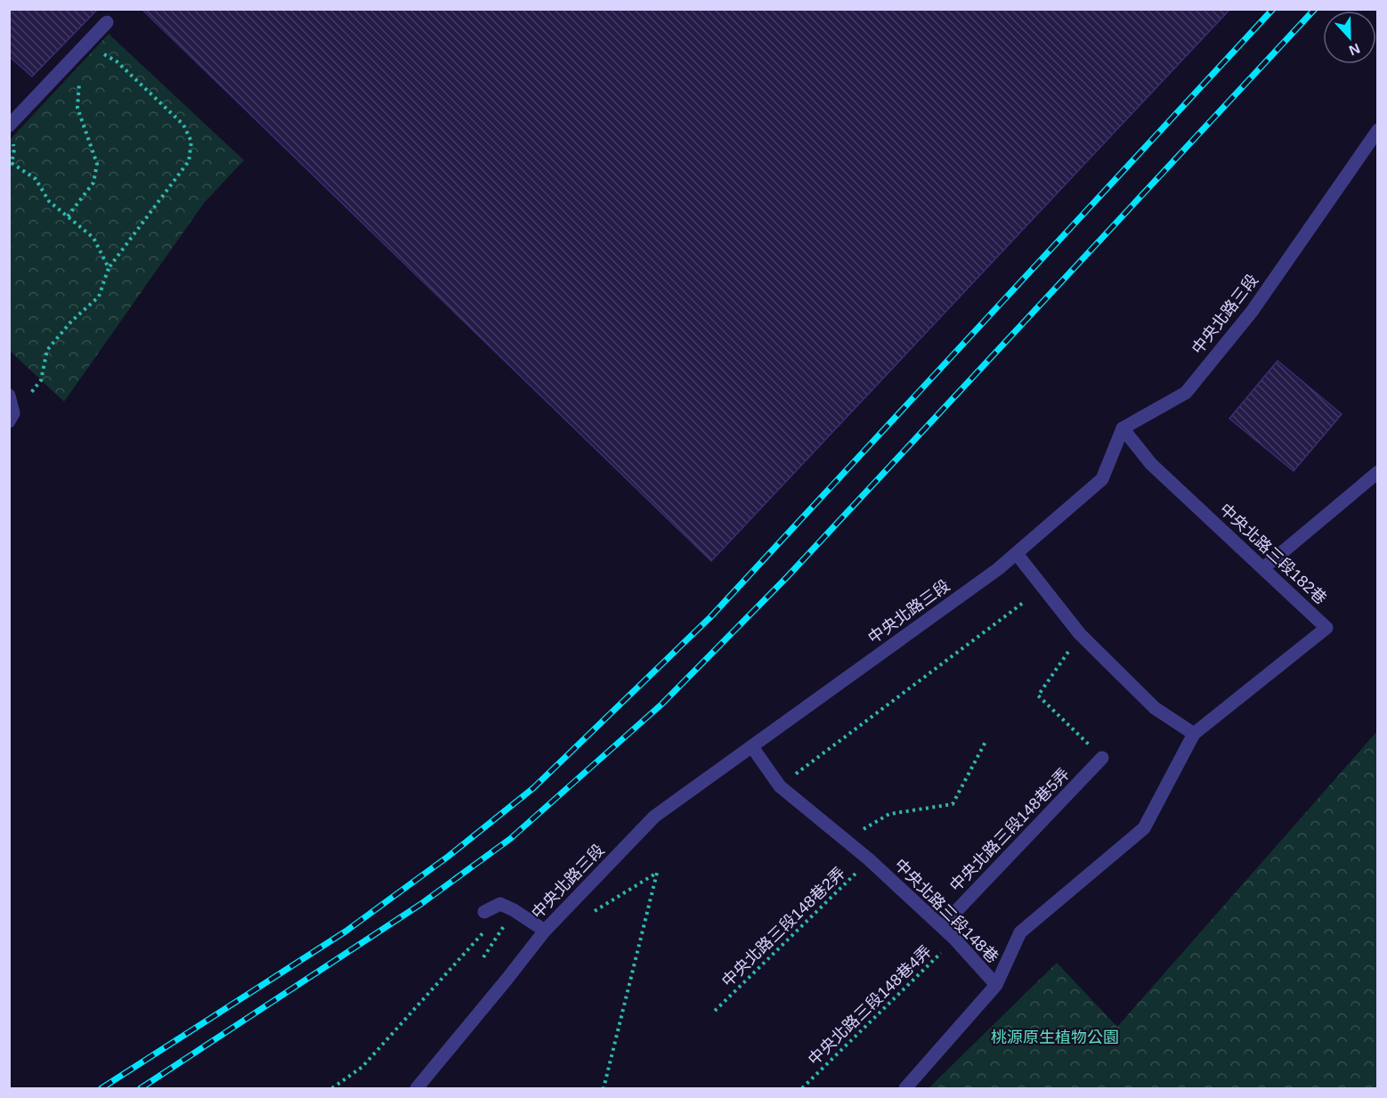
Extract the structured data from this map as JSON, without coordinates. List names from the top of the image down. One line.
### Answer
{"streets":{"street":["中央北路三段","中央北路三段182巷","中央北路三段148巷5弄","中央北路三段148巷"],"path":["中央北路三段148巷2弄","中央北路三段148巷4弄"]},"crossings":[["中央北路三段","中央北路三段182巷"],["中央北路三段","中央北路三段148巷"],["中央北路三段182巷","中央北路三段148巷"],["中央北路三段148巷5弄","中央北路三段148巷"],["中央北路三段148巷","中央北路三段148巷2弄"],["中央北路三段148巷","中央北路三段148巷4弄"]],"parks":["桃源原生植物公園"],"north":"bottom"}
